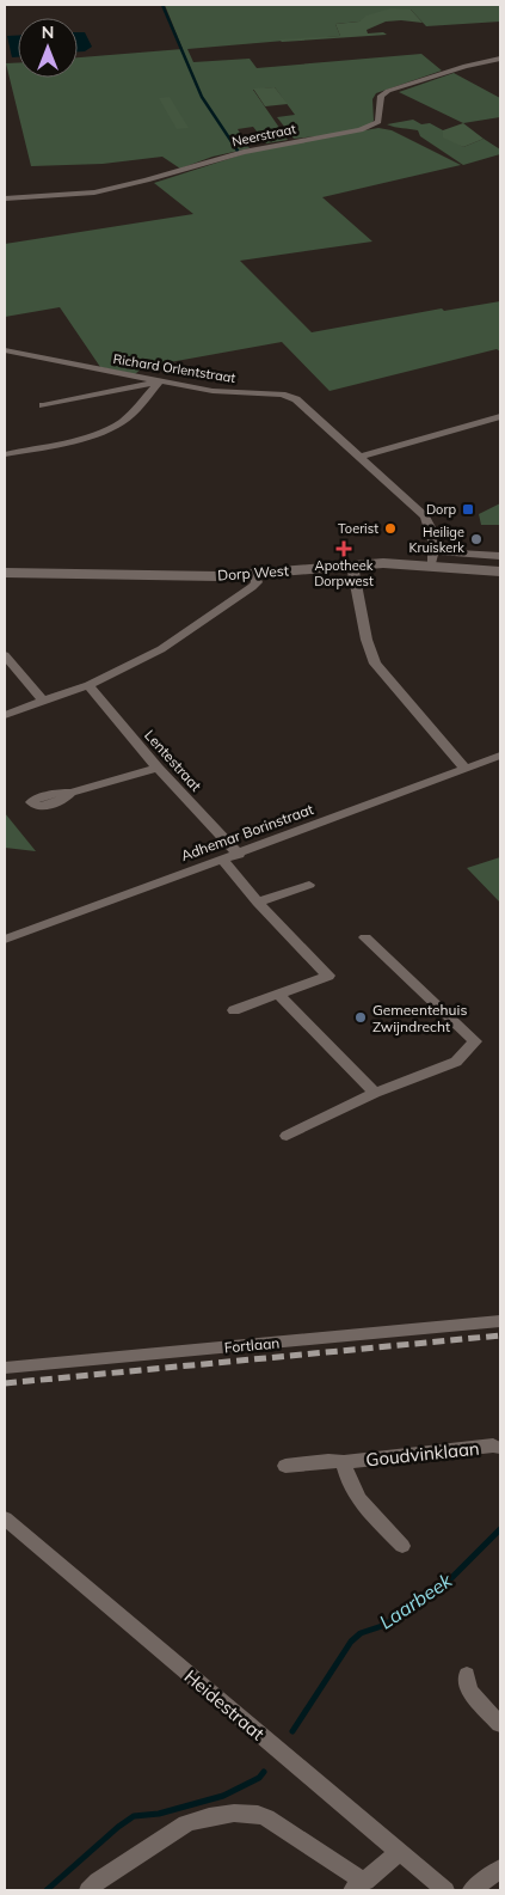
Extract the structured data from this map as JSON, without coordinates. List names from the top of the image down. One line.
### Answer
{"streets":{"main road":["Dorp West"],"street":["Neerstraat","Richard Orlentstraat","Lentestraat","Adhemar Borinstraat","Fortlaan","Goudvinklaan","Heidestraat"]},"crossings":[["Richard Orlentstraat","Dorp West"],["Lentestraat","Adhemar Borinstraat"]],"water":["Laarbeek"],"places":{"transit":["Dorp"],"other":["Toerist","Heilige Kruiskerk","Gemeentehuis Zwijndrecht"],"health":["Apotheek Dorpwest"]},"north":"top"}
